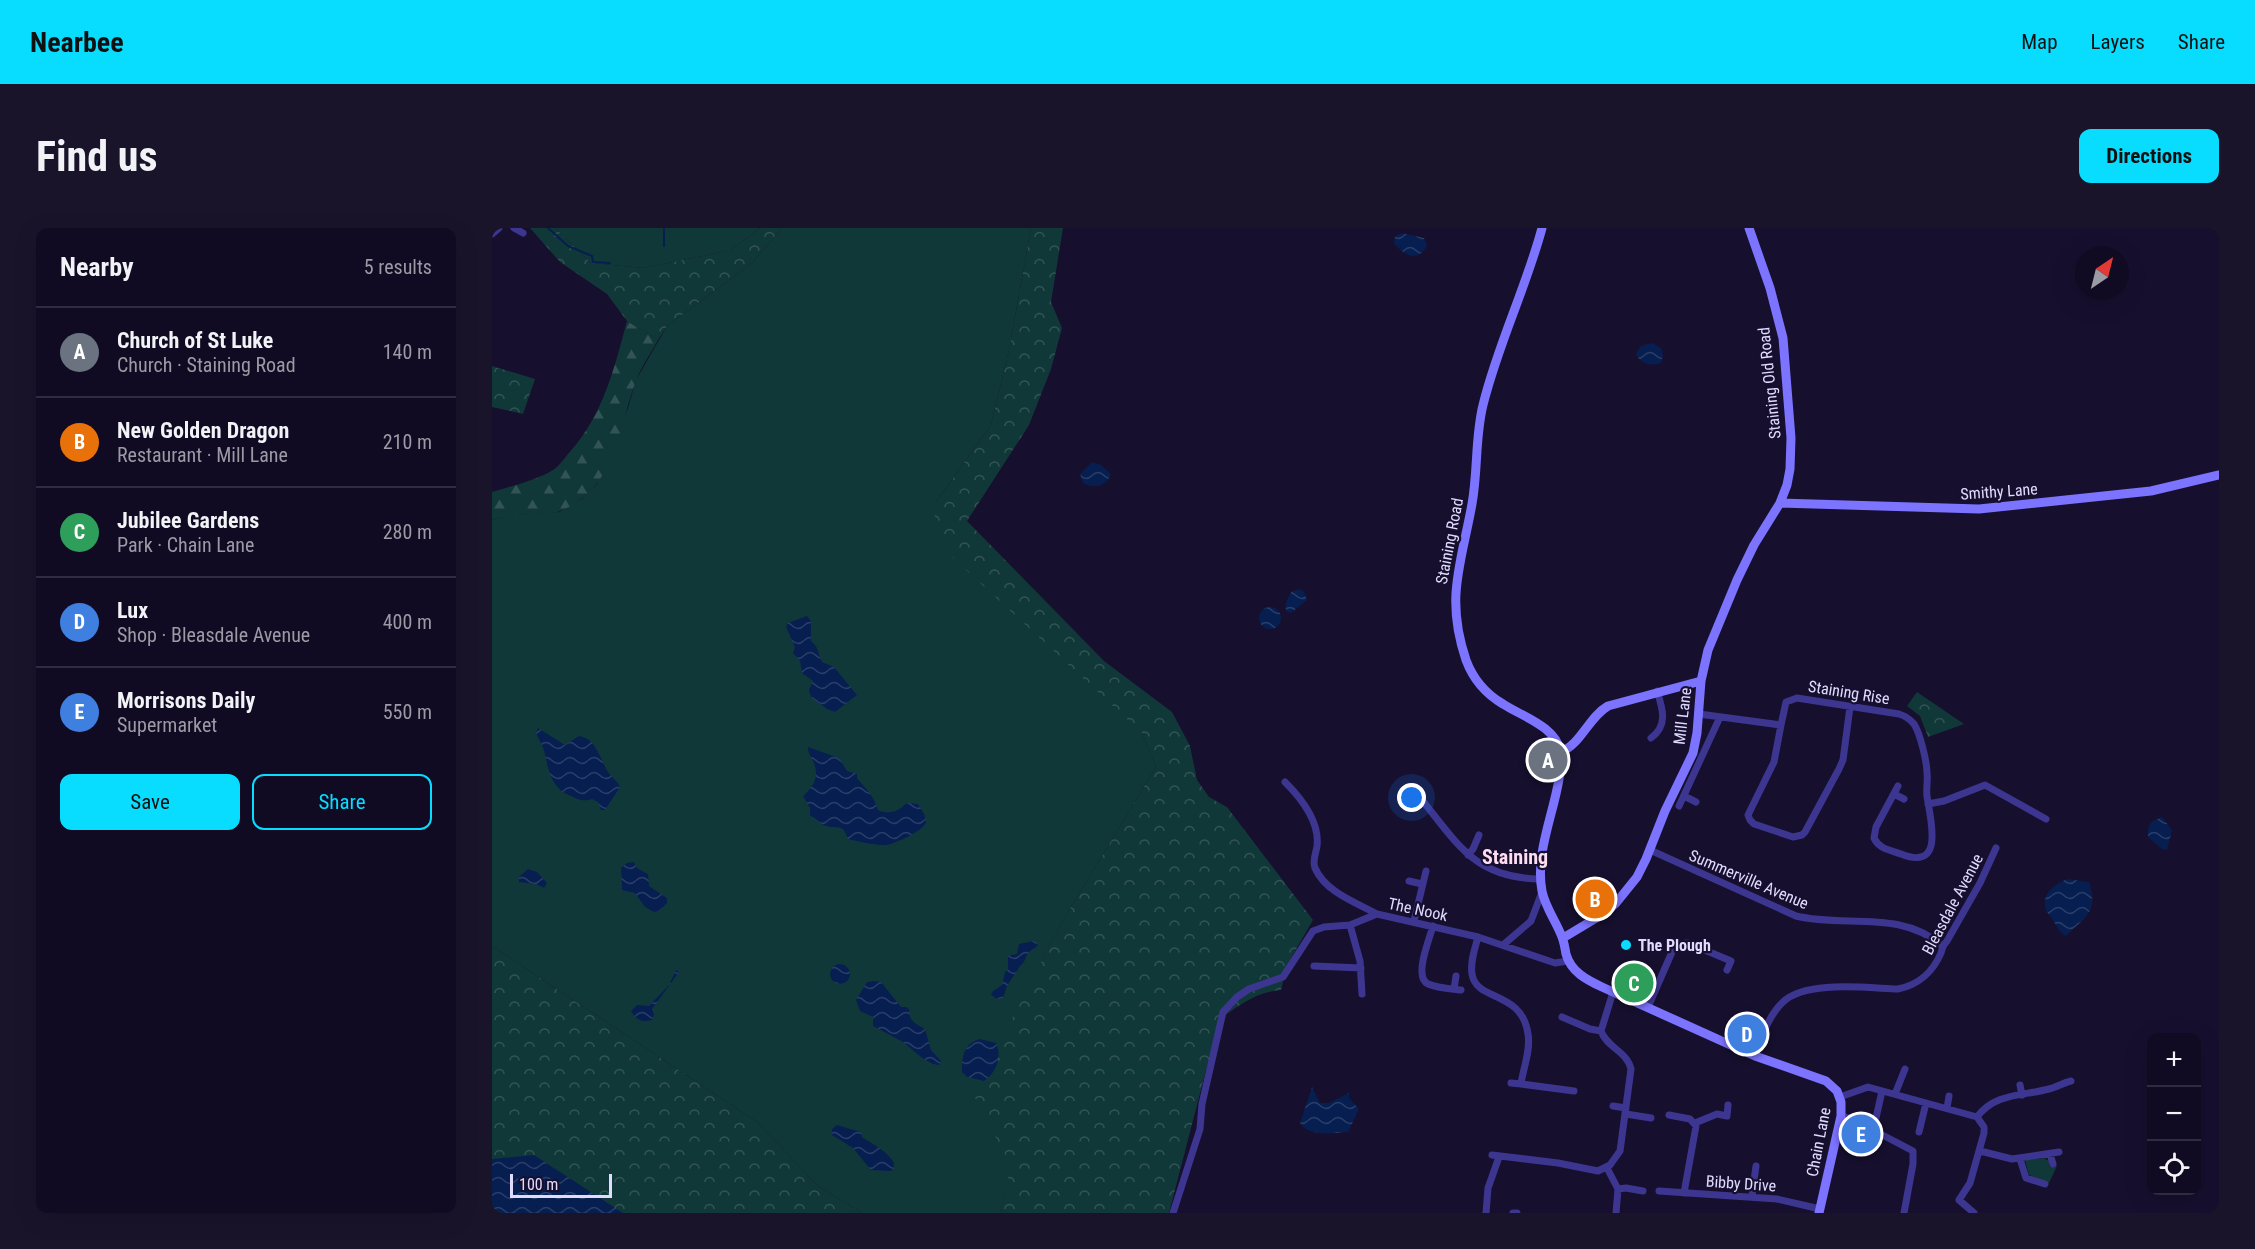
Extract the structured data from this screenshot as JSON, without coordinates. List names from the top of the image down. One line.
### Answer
{"streets":{"street":["Staining Old Road","Smithy Lane","Staining Road","Staining Rise","Mill Lane","Summerville Avenue","Bleasdale Avenue","The Nook","Chain Lane","Bibby Drive"]},"crossings":[["Staining Old Road","Smithy Lane"],["Staining Old Road","Mill Lane"],["Smithy Lane","Mill Lane"],["Mill Lane","Summerville Avenue"],["Summerville Avenue","Bleasdale Avenue"],["Bleasdale Avenue","Chain Lane"],["The Nook","Chain Lane"],["Chain Lane","Bibby Drive"]],"districts":["Staining"],"places":["The Plough"],"scale_bar":"100 m","north":"top right","page":{"header":"Nearbee","nav":["Map","Layers","Share"],"buttons":["Directions",["Save","Share"]],"title":"Find us","heading":["Nearby","5 results"],"list":[{"mark":"A","name":"Church of St Luke","note":"Church · Staining Road","value":"140 m"},{"mark":"B","name":"New Golden Dragon","note":"Restaurant · Mill Lane","value":"210 m"},{"mark":"C","name":"Jubilee Gardens","note":"Park · Chain Lane","value":"280 m"},{"mark":"D","name":"Lux","note":"Shop · Bleasdale Avenue","value":"400 m"},{"mark":"E","name":"Morrisons Daily","note":"Supermarket","value":"550 m"}],"pins":["A","B","C","D","E"],"map_buttons":["+","−"],"scale":"100 m"}}
